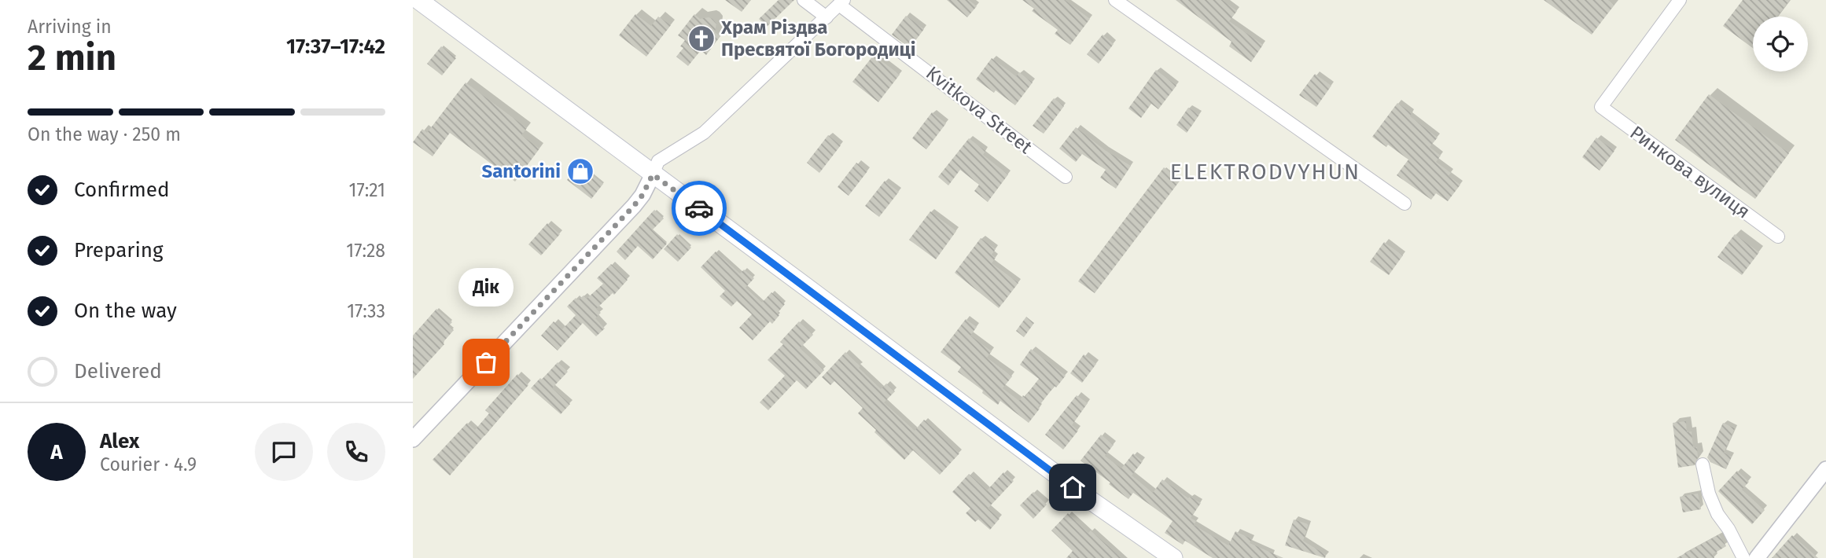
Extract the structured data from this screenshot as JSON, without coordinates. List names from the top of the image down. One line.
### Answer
{"streets":{"street":["Kvitkova Street","Ринкова вулиця"]},"districts":["ELEKTRODVYHUN"],"places":{"church":["Храм Різдва Пресвятої Богородиці"],"shop":["Santorini"],"other":["Дік"]},"page":{"heading":["2 min","Arriving in","17:37–17:42"],"panel":["Alex","Courier · 4.9"],"bar":"On the way · 250 m","list":[["Confirmed","17:21"],["Preparing","17:28"],["On the way","17:33"],"Delivered"],"bubble":"Дік","round":"A"}}
